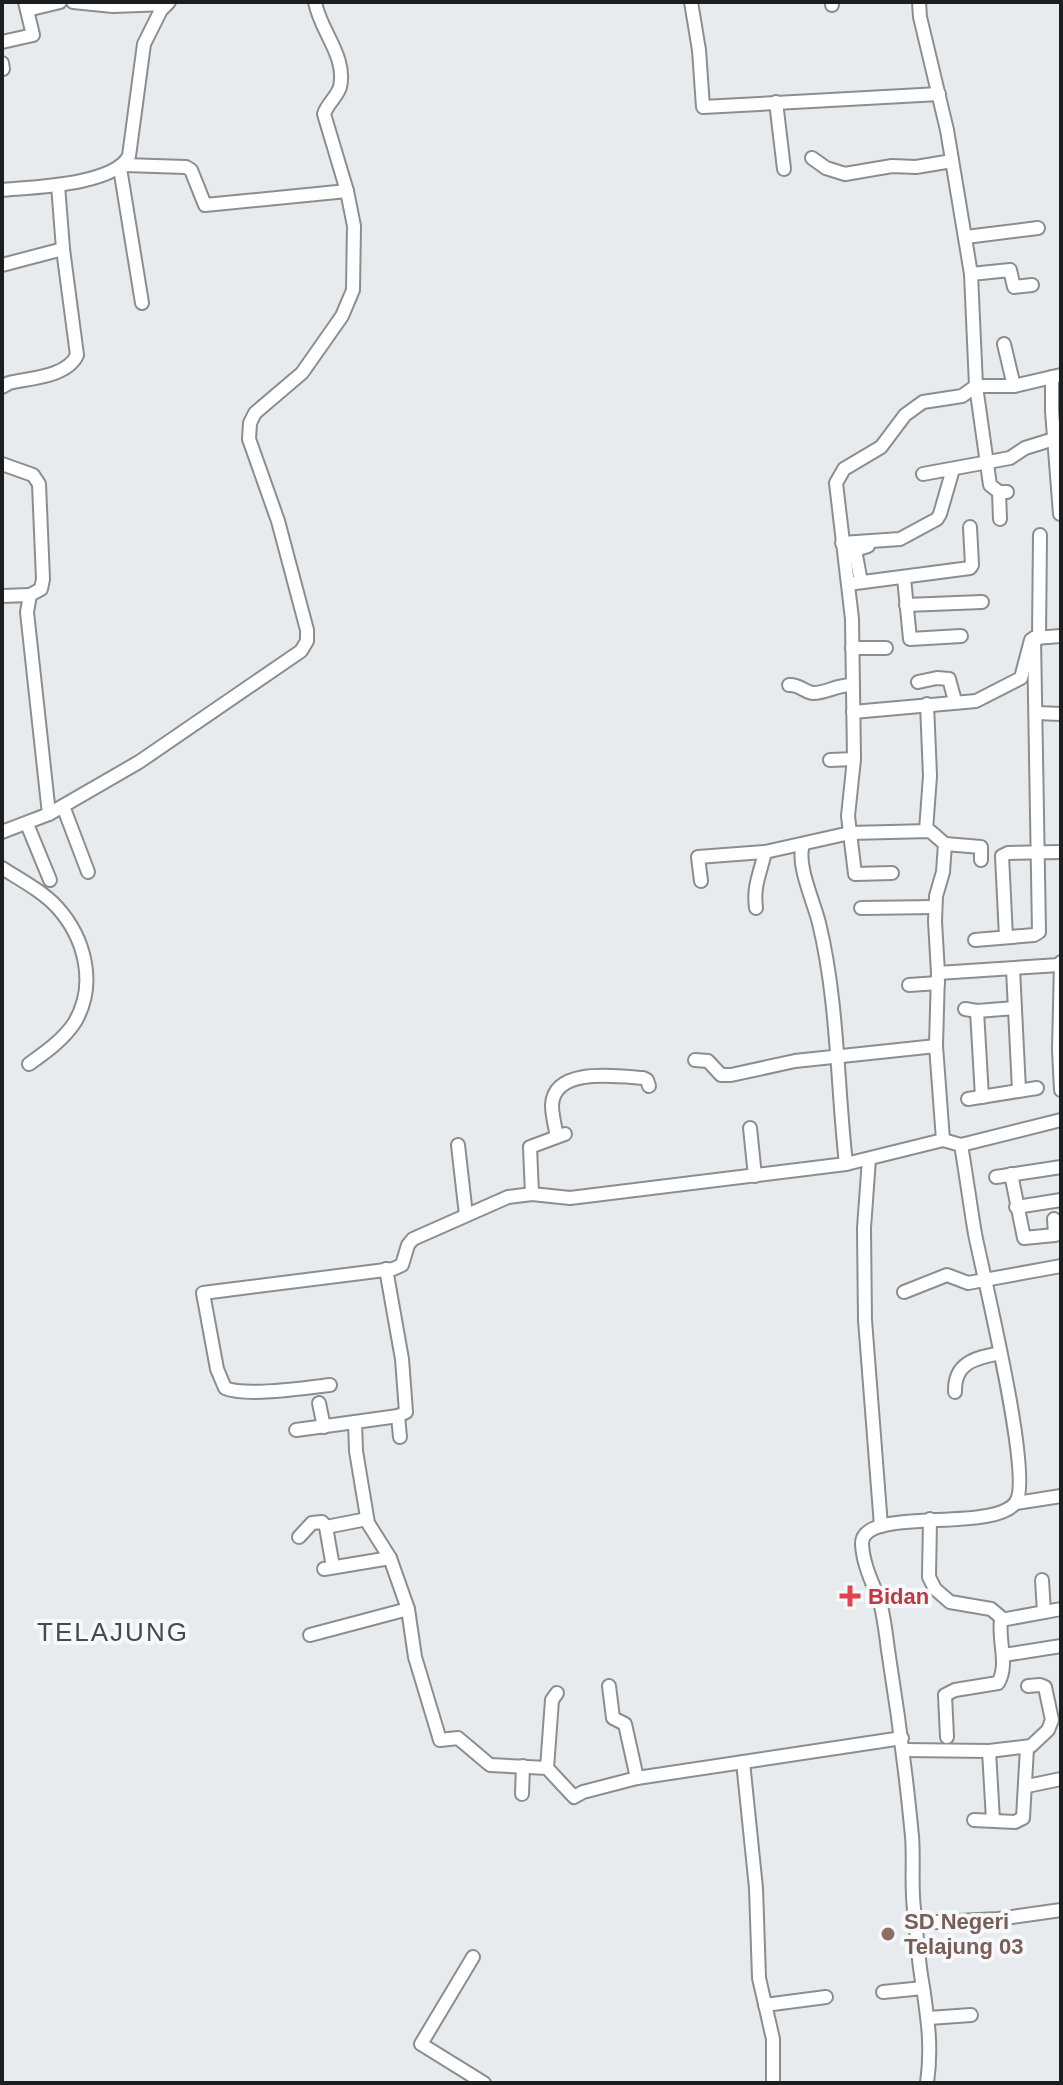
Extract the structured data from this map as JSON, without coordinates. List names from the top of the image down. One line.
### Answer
{"districts":["TELAJUNG"],"places":{"health":["Bidan"],"other":["SD Negeri Telajung 03"]}}
